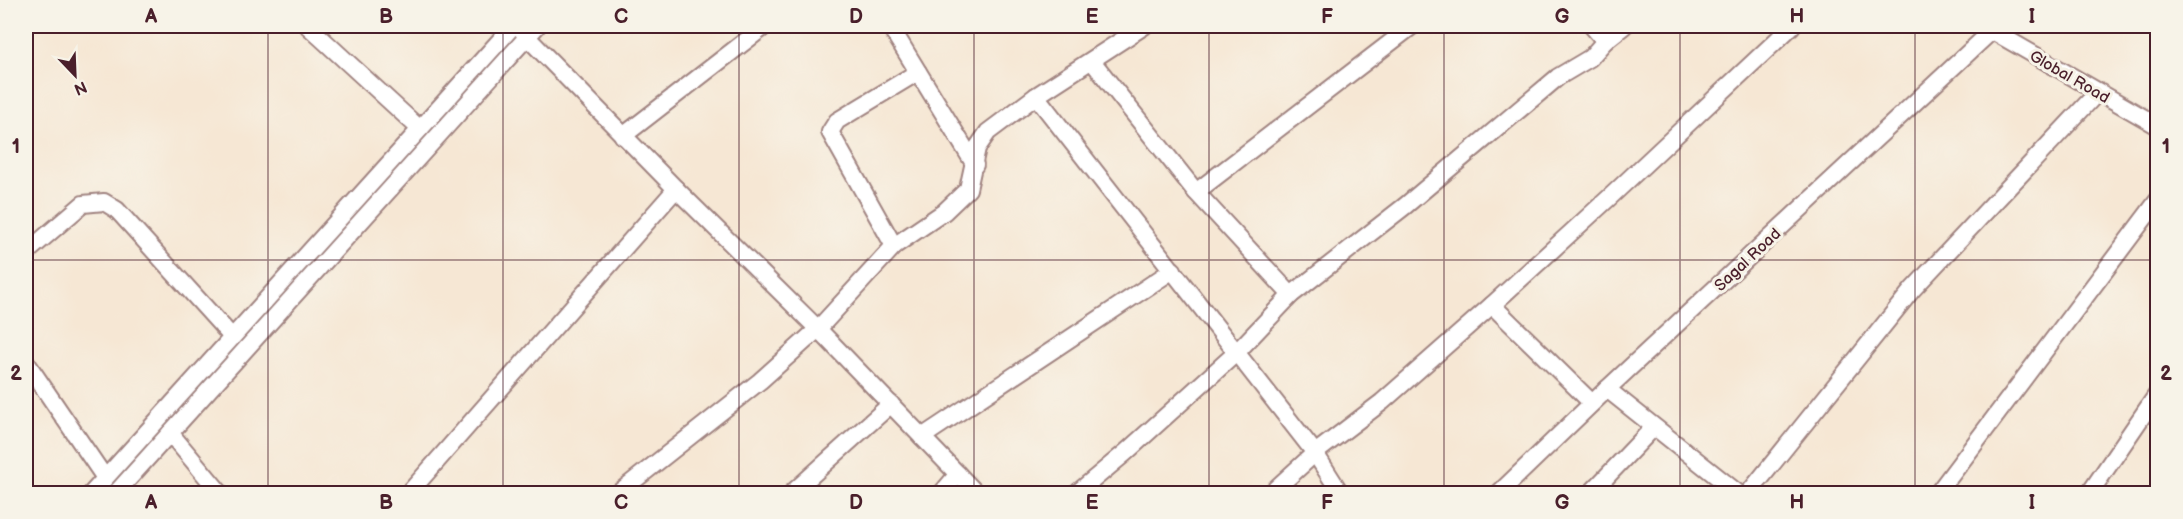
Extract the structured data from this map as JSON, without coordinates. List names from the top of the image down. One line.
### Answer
{"streets":{"street":["Global Road","Sagal Road"]},"crossings":[["Global Road","Sagal Road"]],"north":"bottom right","grid":{"columns":["A","B","C","D","E","F","G","H","I"],"rows":["1","2"]}}
